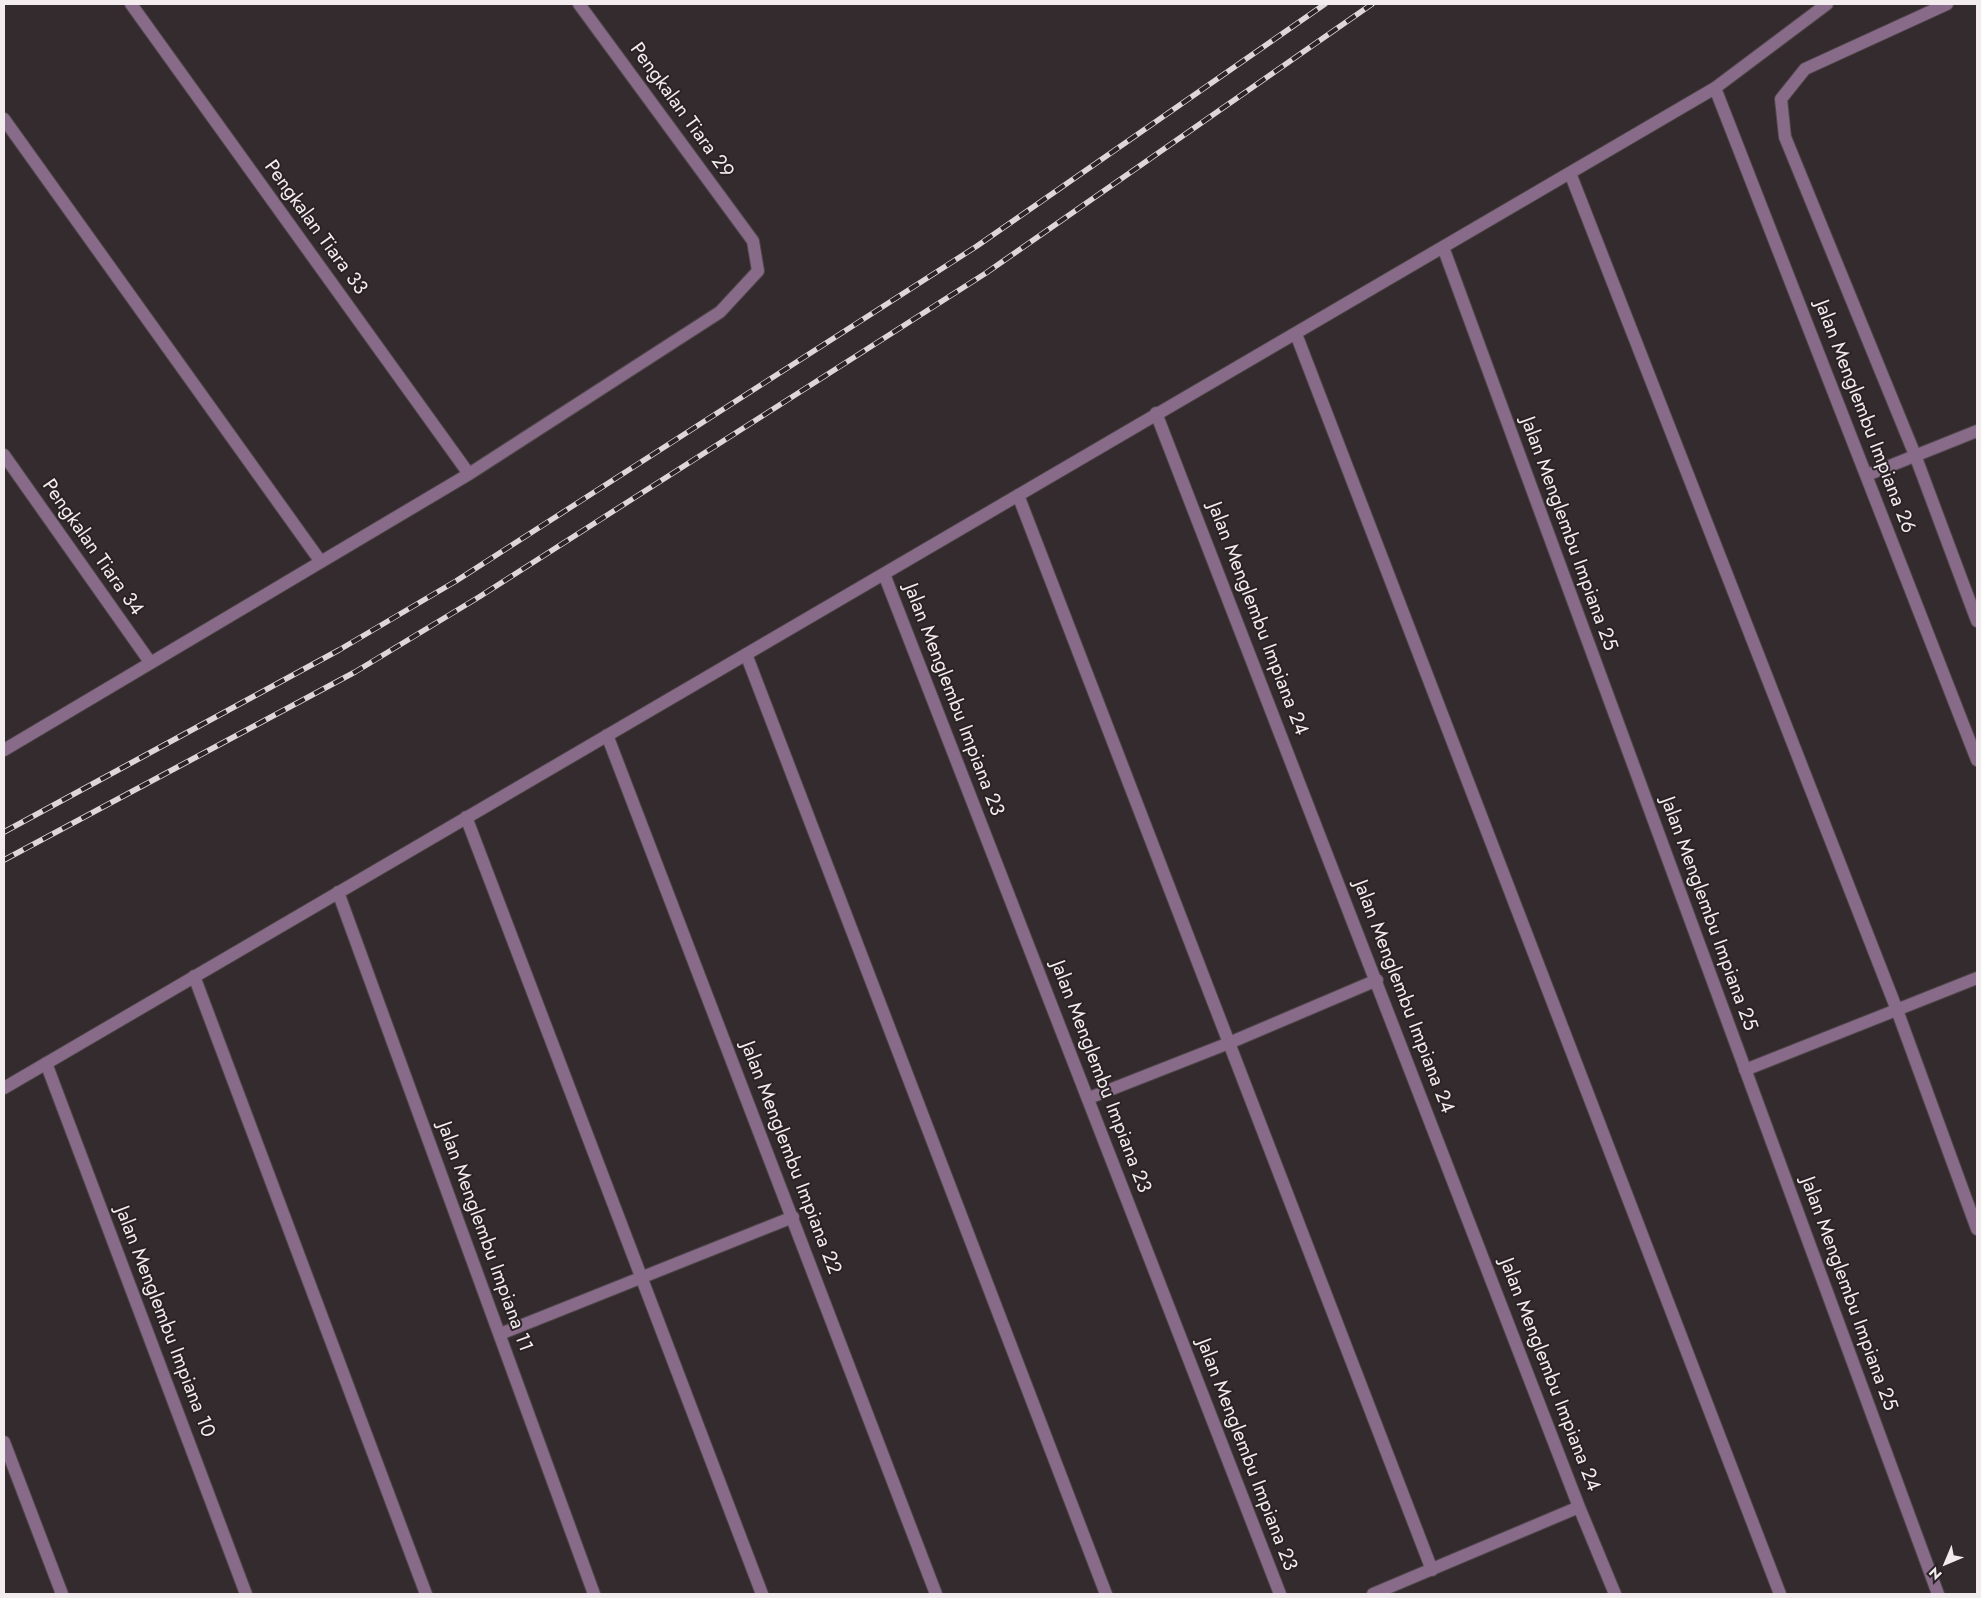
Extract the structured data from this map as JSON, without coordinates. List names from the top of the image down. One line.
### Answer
{"streets":{"street":["Pengkalan Tiara 29","Pengkalan Tiara 33","Jalan Menglembu Impiana 26","Jalan Menglembu Impiana 25","Pengkalan Tiara 34","Jalan Menglembu Impiana 24","Jalan Menglembu Impiana 23","Jalan Menglembu Impiana 22","Jalan Menglembu Impiana 11","Jalan Menglembu Impiana 10"]},"crossings":[["Pengkalan Tiara 29","Pengkalan Tiara 33"]],"north":"bottom left"}
